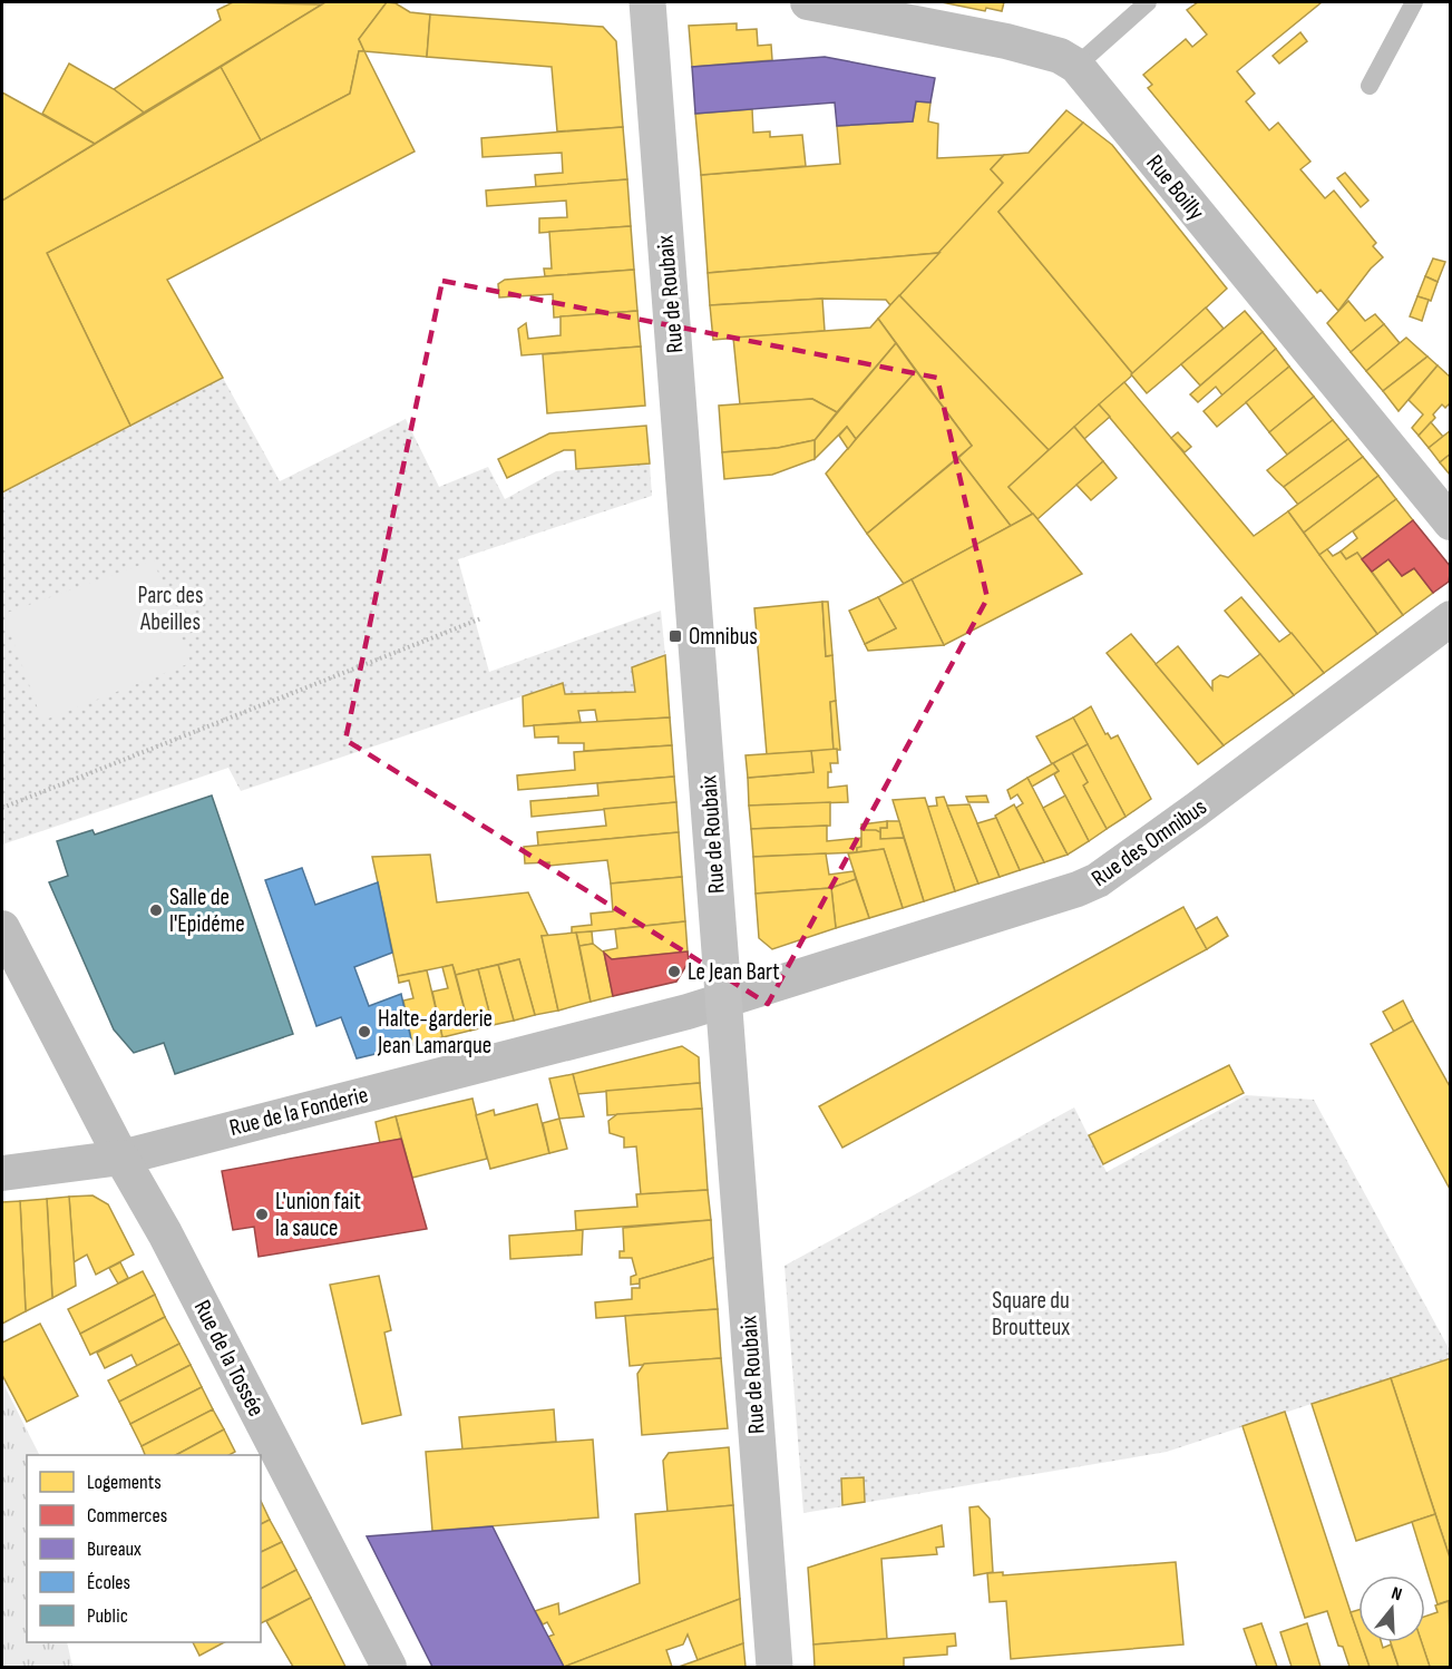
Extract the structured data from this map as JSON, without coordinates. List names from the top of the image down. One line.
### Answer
{"streets":{"street":["Rue Boilly","Rue de Roubaix","Rue des Omnibus","Rue de la Fonderie","Rue de la Tossée"]},"crossings":[["Rue de Roubaix","Rue des Omnibus"],["Rue de Roubaix","Rue de la Fonderie"],["Rue des Omnibus","Rue de la Fonderie"],["Rue de la Fonderie","Rue de la Tossée"]],"parks":["Parc des Abeilles","Square du Broutteux"],"places":{"transit":["Omnibus"],"other":["Salle de l'Epidéme","Le Jean Bart","Halte-garderie Jean Lamarque","L'union fait la sauce"]},"legend":["Logements","Commerces","Bureaux","Écoles","Public"],"north":"top"}
